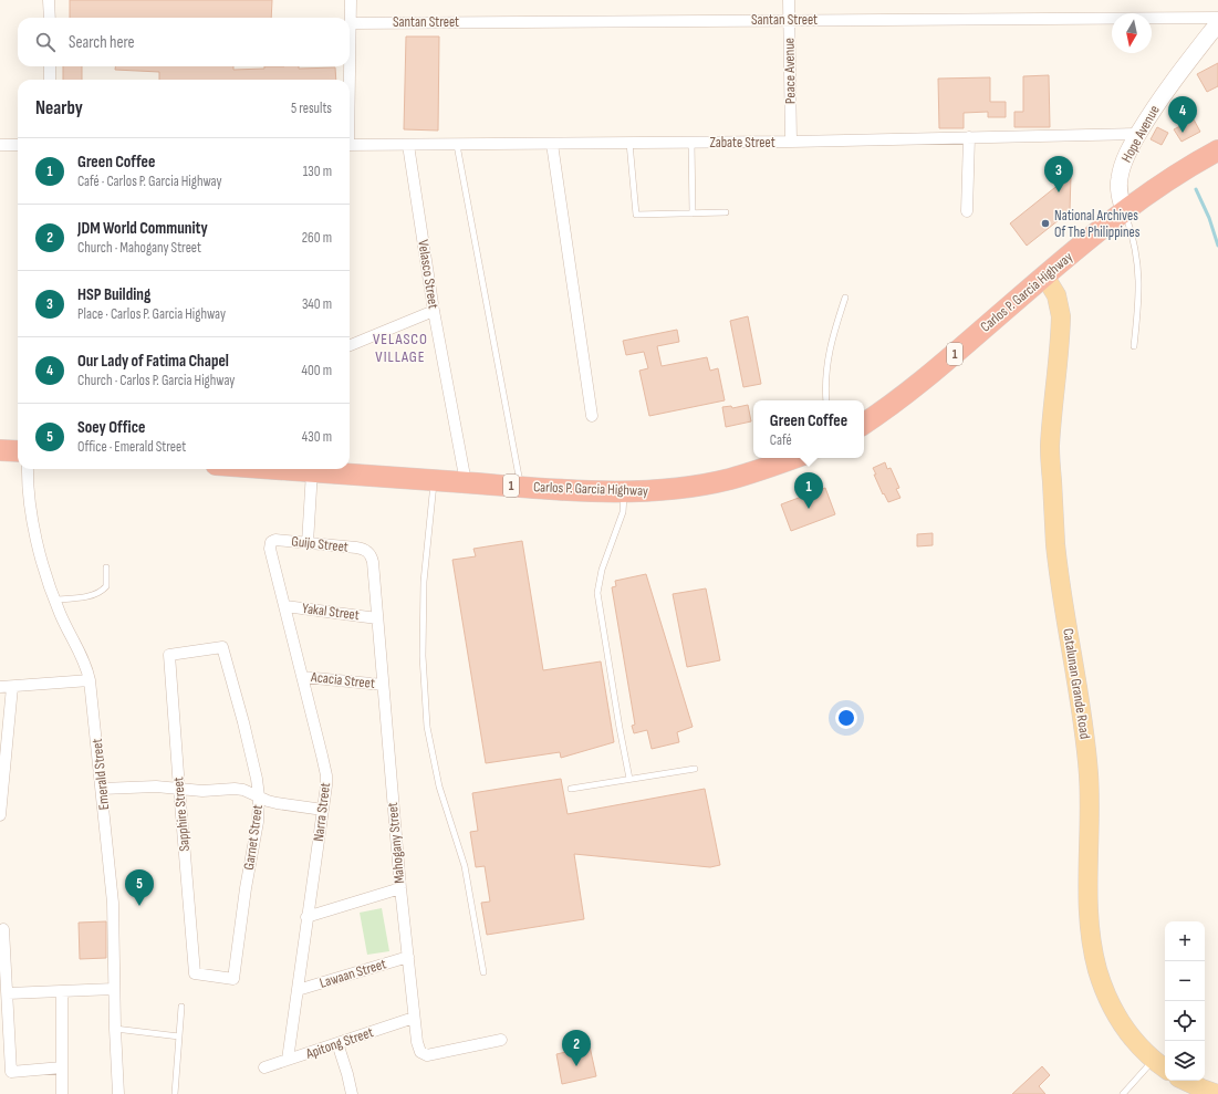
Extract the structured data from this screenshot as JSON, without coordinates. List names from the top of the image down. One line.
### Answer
{"streets":{"highway":["Carlos P. Garcia Highway","1"],"main road":["Hope Avenue","Catalunan Grande Road"],"street":["Santan Street","Peace Avenue","Zabate Street","Velasco Street","Guijo Street","Yakal Street","Acacia Street","Emerald Street","Narra Street","Sapphire Street","Garnet Street","Mahogany Street","Lawaan Street","Apitong Street"]},"crossings":[["Santan Street","Peace Avenue"],["Peace Avenue","Zabate Street"],["Hope Avenue","Zabate Street"],["Hope Avenue","Carlos P. Garcia Highway"],["Zabate Street","Velasco Street"],["Velasco Street","Carlos P. Garcia Highway"],["Carlos P. Garcia Highway","Catalunan Grande Road"],["Guijo Street","Narra Street"],["Guijo Street","Mahogany Street"],["Yakal Street","Narra Street"],["Yakal Street","Mahogany Street"],["Acacia Street","Narra Street"],["Acacia Street","Mahogany Street"],["Narra Street","Lawaan Street"],["Narra Street","Apitong Street"],["Sapphire Street","Garnet Street"],["Mahogany Street","Lawaan Street"],["Mahogany Street","Apitong Street"]],"districts":["VELASCO VILLAGE"],"places":["National Archives Of The Philippines"],"north":"bottom","page":{"search":"Search here","heading":["Nearby","5 results"],"pins":["4","3","1","5","2"],"list":[{"mark":"1","name":"Green Coffee","note":"Café · Carlos P. Garcia Highway","value":"130 m"},{"mark":"2","name":"JDM World Community","note":"Church · Mahogany Street","value":"260 m"},{"mark":"3","name":"HSP Building","note":"Place · Carlos P. Garcia Highway","value":"340 m"},{"mark":"4","name":"Our Lady of Fatima Chapel","note":"Church · Carlos P. Garcia Highway","value":"400 m"},{"mark":"5","name":"Soey Office","note":"Office · Emerald Street","value":"430 m"}],"popup":["Green Coffee","Café"],"map_buttons":["+","−"]}}
